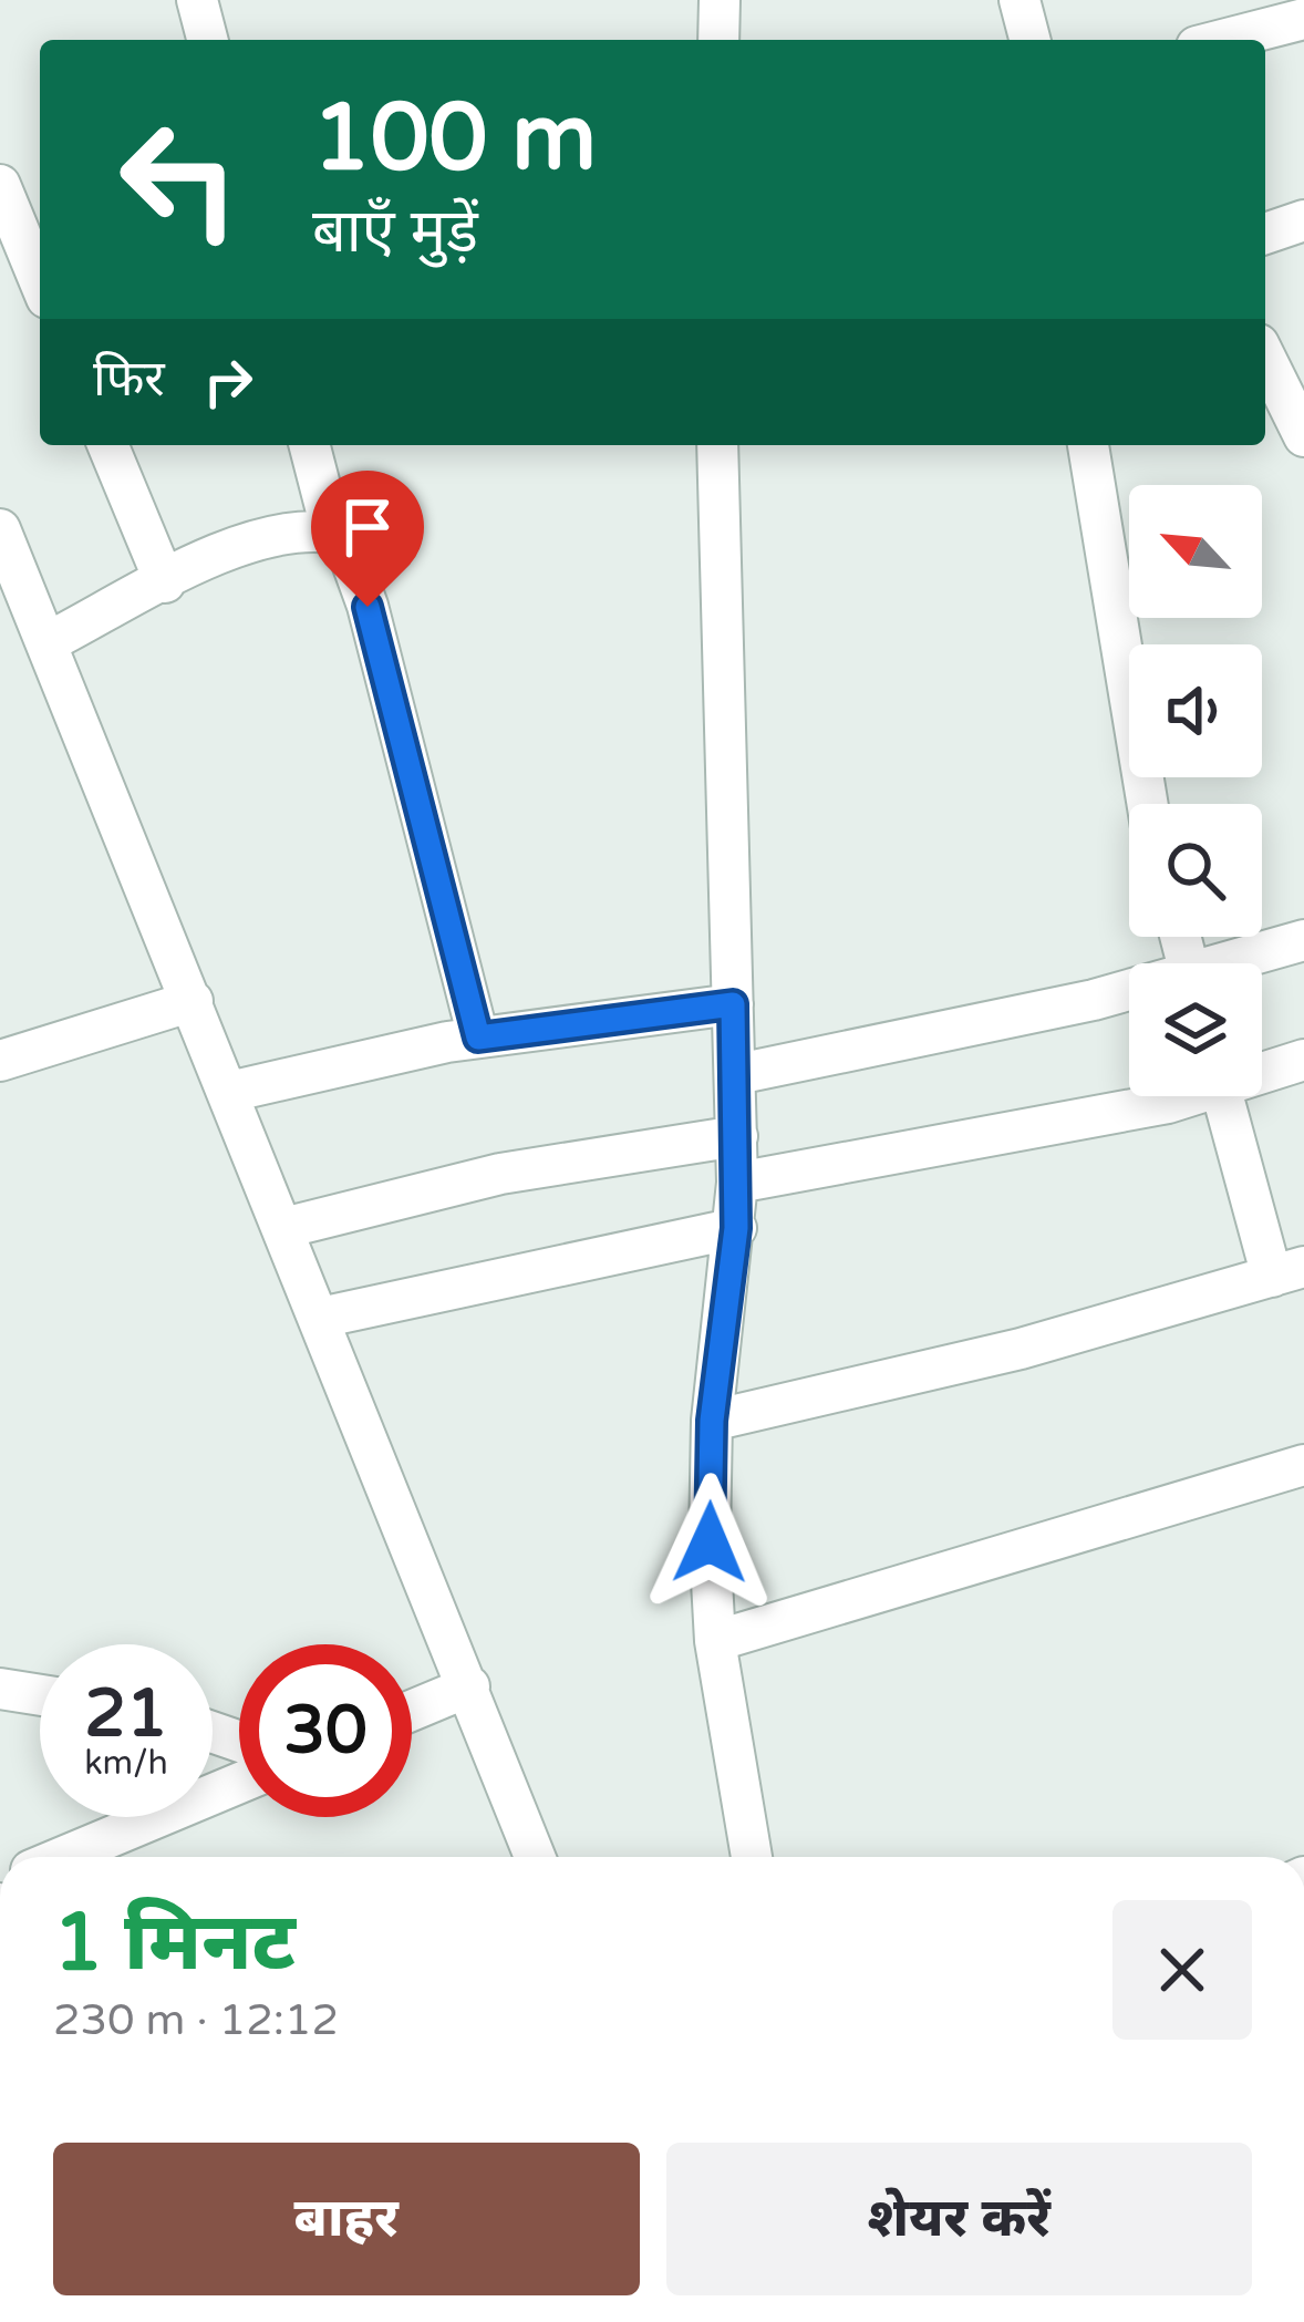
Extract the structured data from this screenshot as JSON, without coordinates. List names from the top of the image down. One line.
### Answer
{"north":"top left","page":{"turn":["100 m","बाएँ मुड़ें"],"then":"फिर","speed":"21 km/h","limit":"30","heading":["1 मिनट","230 m · 12:12"],"buttons":["बाहर","शेयर करें"]}}
